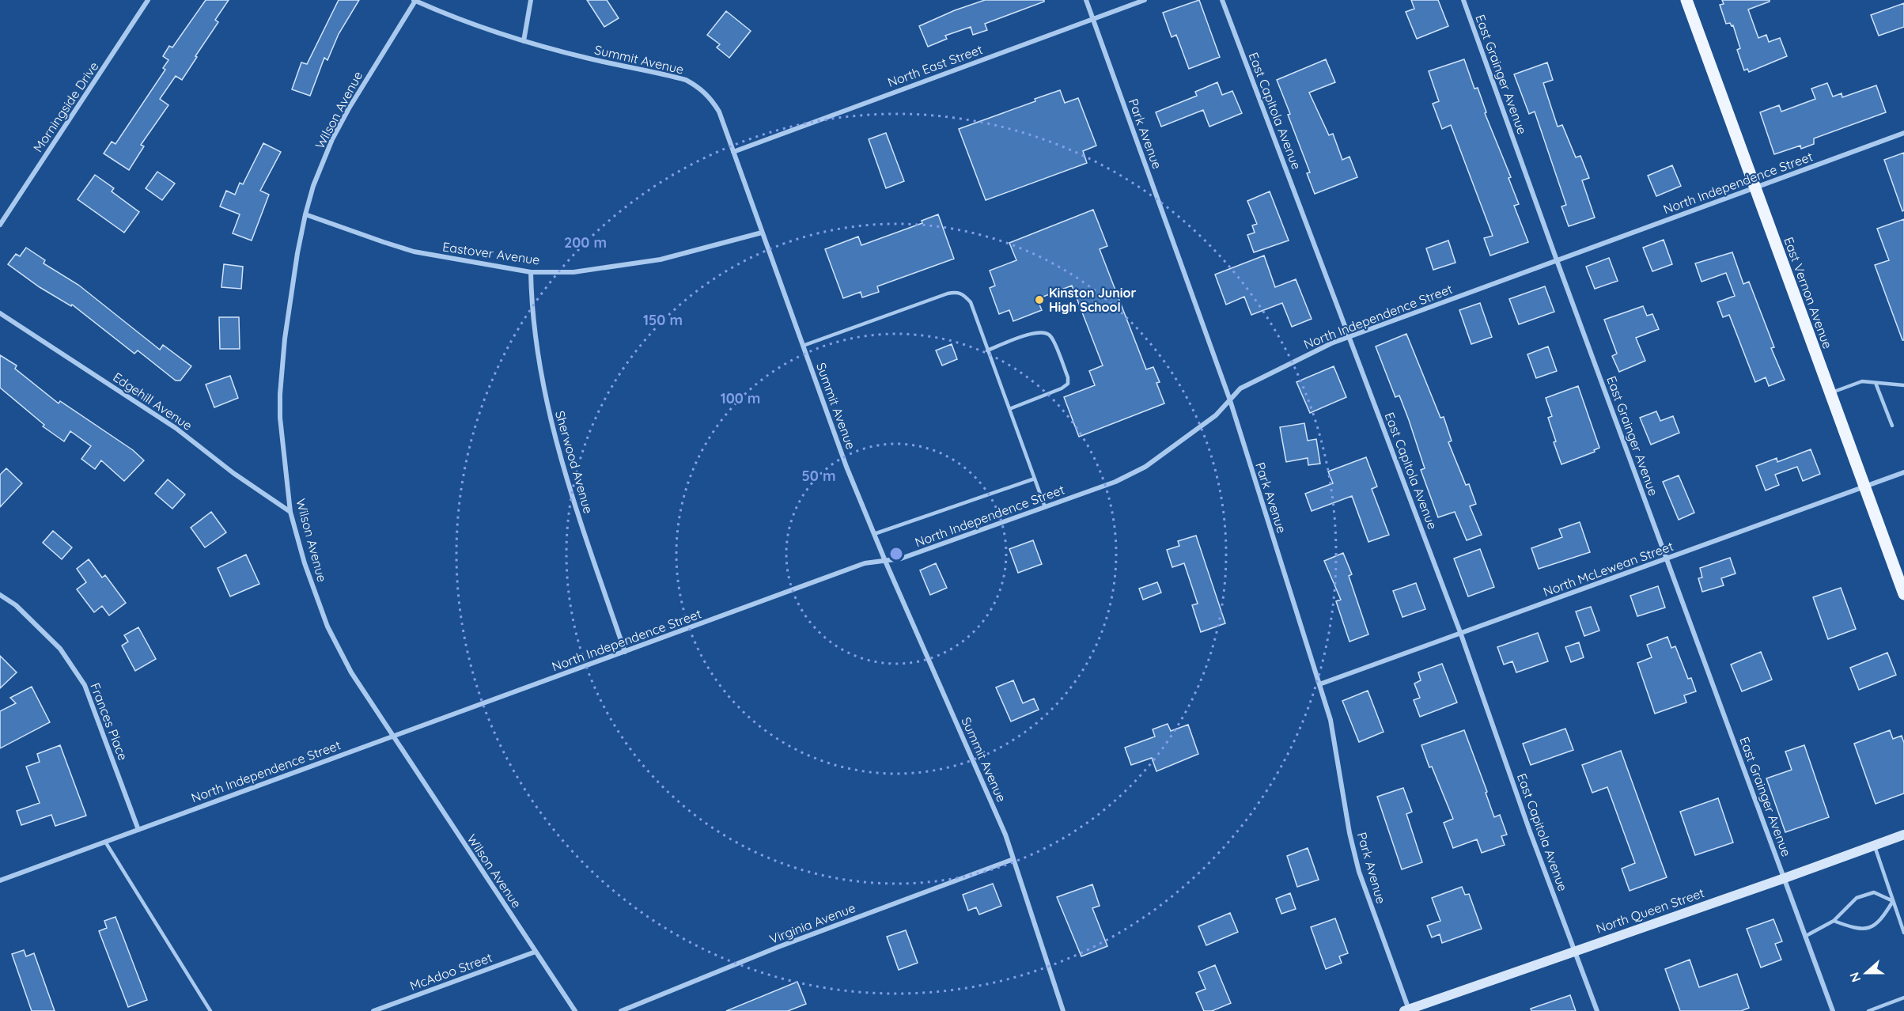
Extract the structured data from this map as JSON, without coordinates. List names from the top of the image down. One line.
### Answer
{"streets":{"main road":["East Vernon Avenue","North Queen Street"],"street":["Summit Avenue","North East Street","East Grainger Avenue","Morningside Drive","Wilson Avenue","East Capitola Avenue","Park Avenue","North Independence Street","Eastover Avenue","Edgehill Avenue","Sherwood Avenue","North McLewean Street","Frances Place","Virginia Avenue","McAdoo Street"]},"crossings":[["Summit Avenue","North East Street"],["Summit Avenue","Wilson Avenue"],["Summit Avenue","North Independence Street"],["Summit Avenue","Eastover Avenue"],["Summit Avenue","Virginia Avenue"],["North East Street","Park Avenue"],["East Grainger Avenue","North Independence Street"],["East Grainger Avenue","North McLewean Street"],["East Grainger Avenue","North Queen Street"],["Wilson Avenue","North Independence Street"],["Wilson Avenue","Eastover Avenue"],["Wilson Avenue","Edgehill Avenue"],["Wilson Avenue","McAdoo Street"],["East Capitola Avenue","North Independence Street"],["East Capitola Avenue","North McLewean Street"],["East Capitola Avenue","North Queen Street"],["Park Avenue","North Independence Street"],["Park Avenue","North McLewean Street"],["Park Avenue","North Queen Street"],["North Independence Street","East Vernon Avenue"],["North Independence Street","Sherwood Avenue"],["North Independence Street","Frances Place"],["Eastover Avenue","Sherwood Avenue"],["East Vernon Avenue","North McLewean Street"]],"places":["Kinston Junior High School"],"north":"left","rings":["200 m","150 m","100 m","50 m"]}
